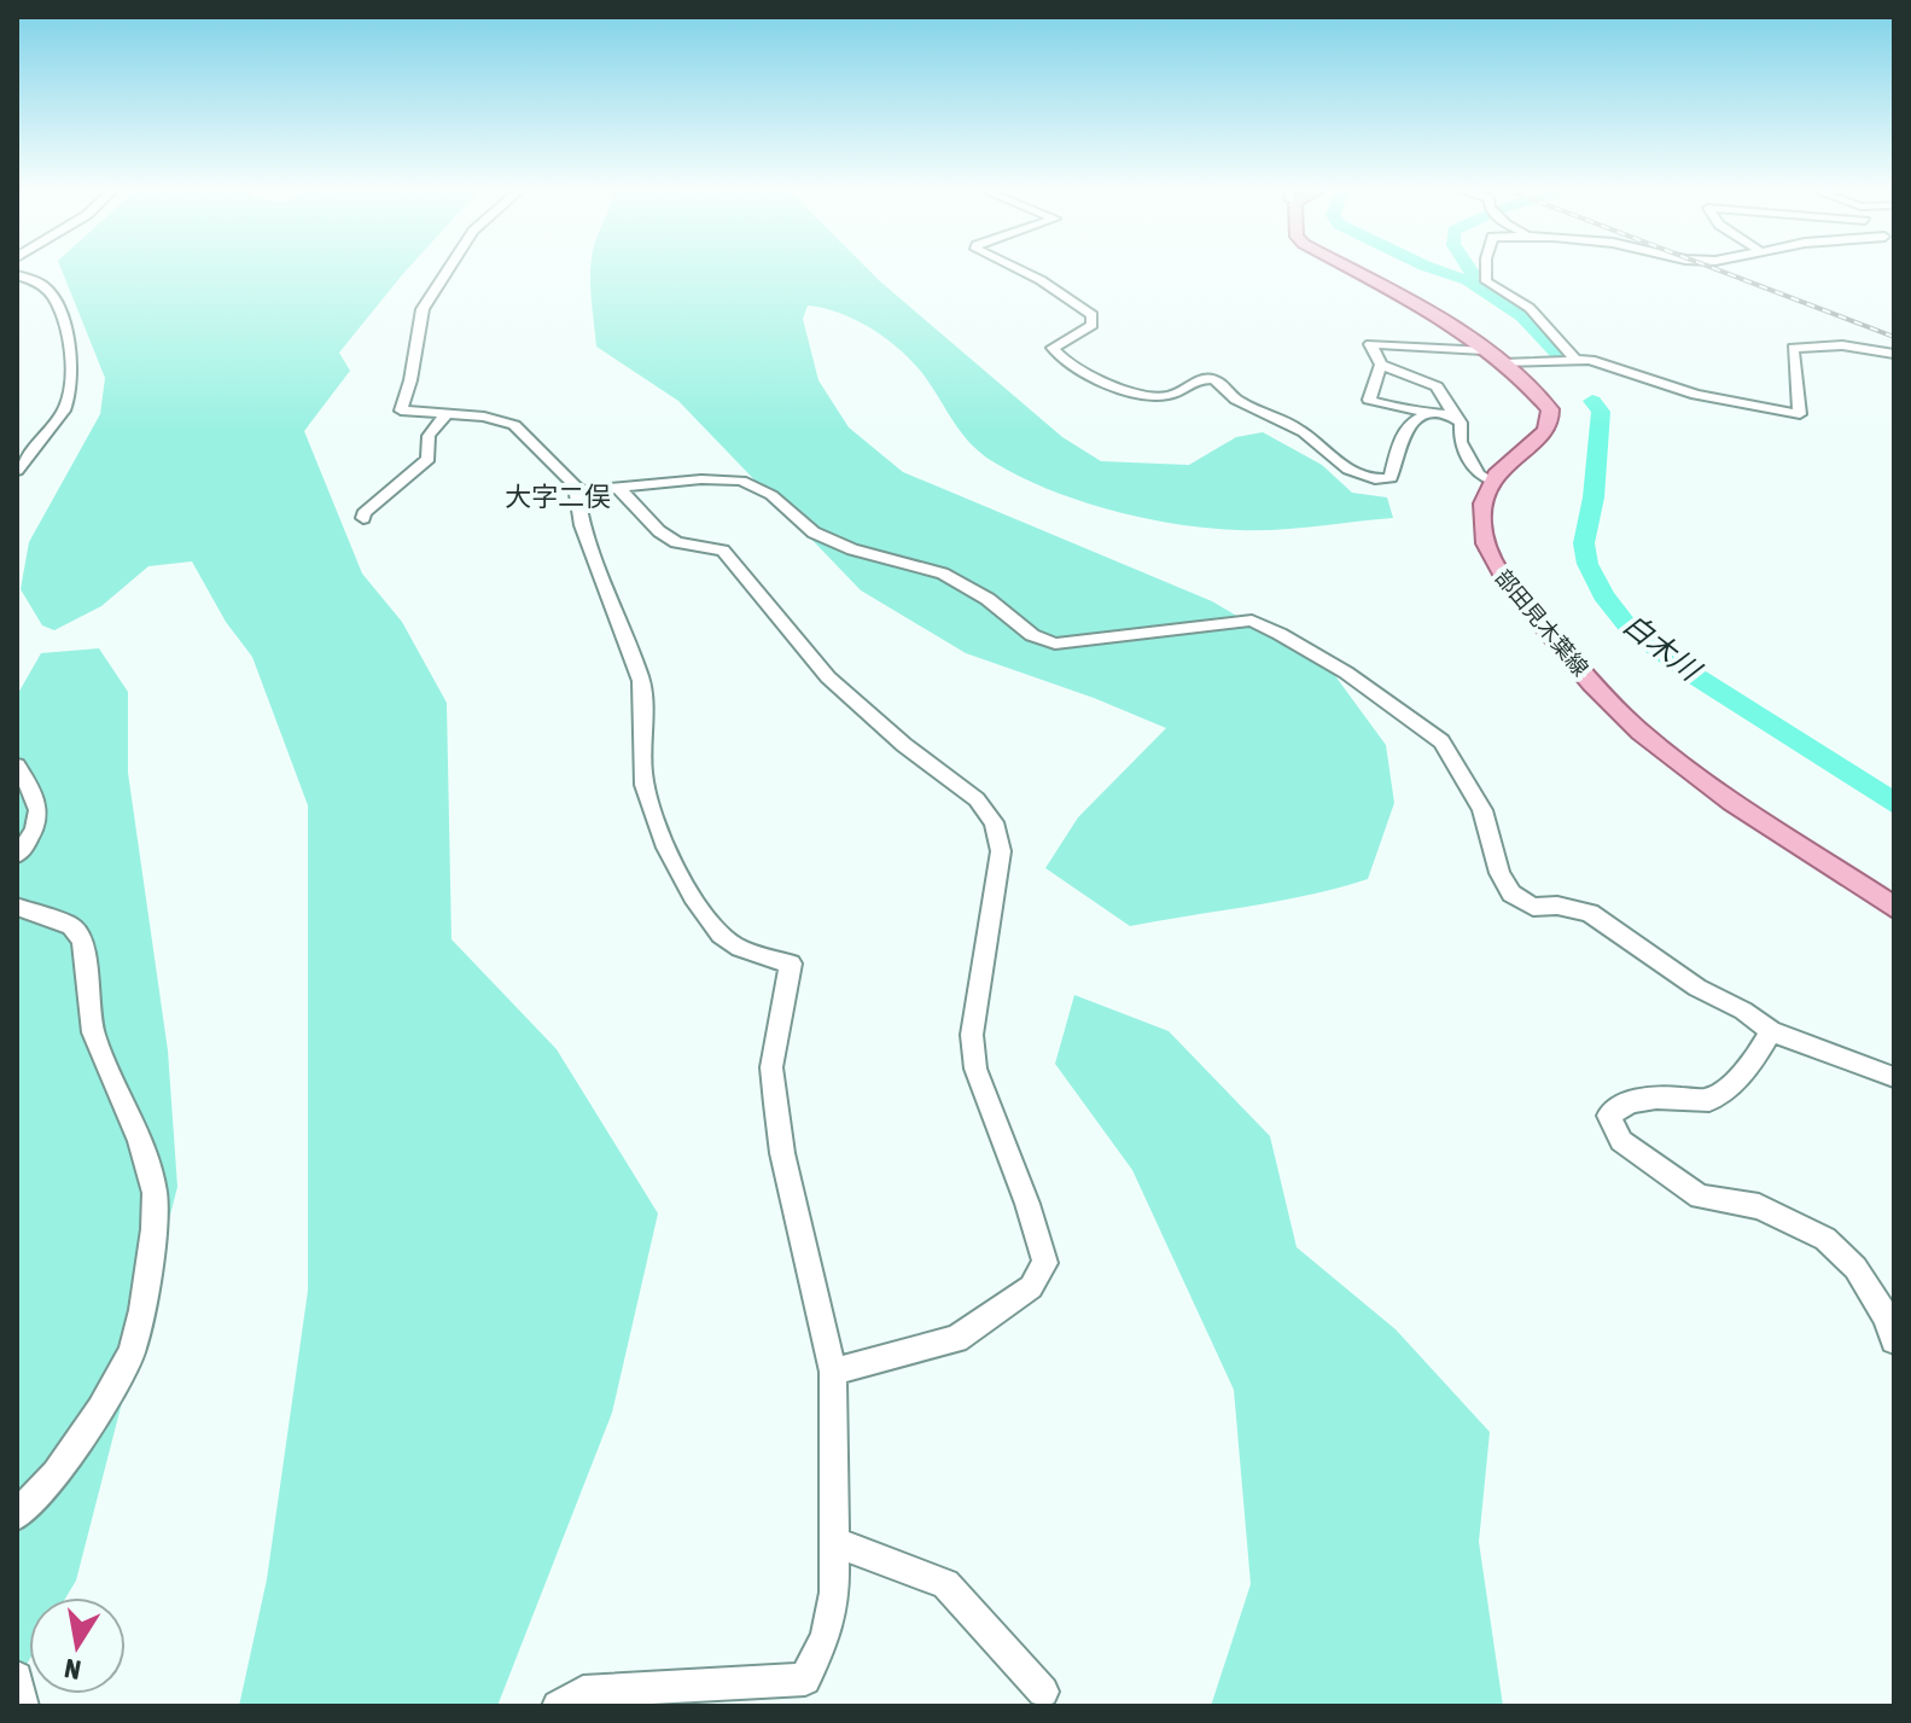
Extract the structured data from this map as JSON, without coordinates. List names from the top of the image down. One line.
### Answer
{"streets":{"main road":["部田見木葉線"]},"districts":["大字二俣"],"water":["白木川"],"north":"bottom"}
